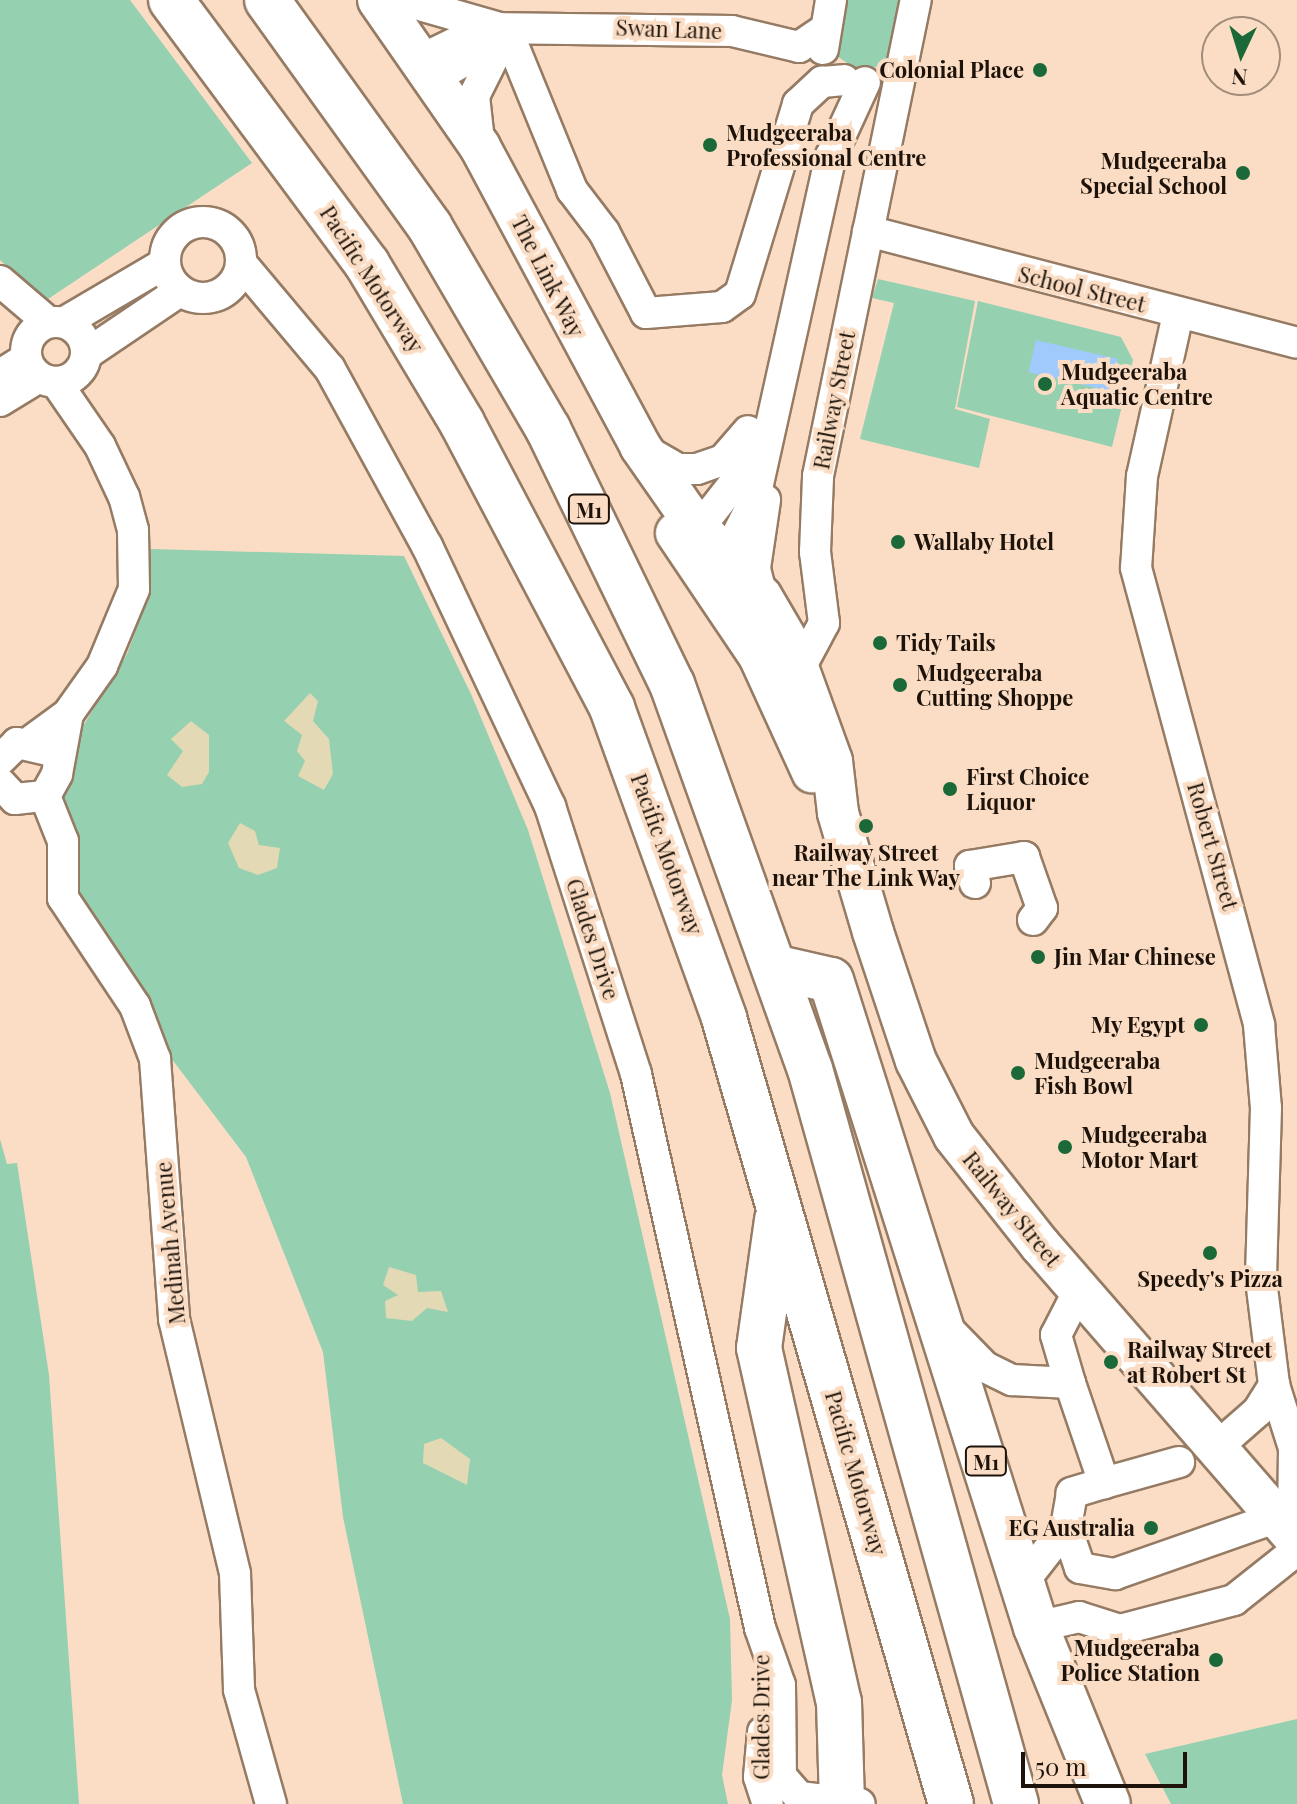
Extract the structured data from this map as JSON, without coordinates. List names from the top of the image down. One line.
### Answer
{"streets":{"highway":["Pacific Motorway","M1"],"main road":["The Link Way","Railway Street"],"street":["Swan Lane","School Street","Robert Street","Glades Drive","Medinah Avenue"]},"crossings":[["Swan Lane","The Link Way"],["Swan Lane","Railway Street"],["The Link Way","Railway Street"],["School Street","Railway Street"],["School Street","Robert Street"],["Railway Street","Robert Street"]],"places":["Colonial Place","Mudgeeraba Professional Centre","Mudgeeraba Special School","Mudgeeraba Aquatic Centre","Wallaby Hotel","Tidy Tails","Mudgeeraba Cutting Shoppe","First Choice Liquor","Railway Street near The Link Way","Jin Mar Chinese","My Egypt","Mudgeeraba Fish Bowl","Mudgeeraba Motor Mart","Speedy's Pizza","Railway Street at Robert St","EG Australia","Mudgeeraba Police Station"],"scale_bar":"50 m","north":"bottom"}
